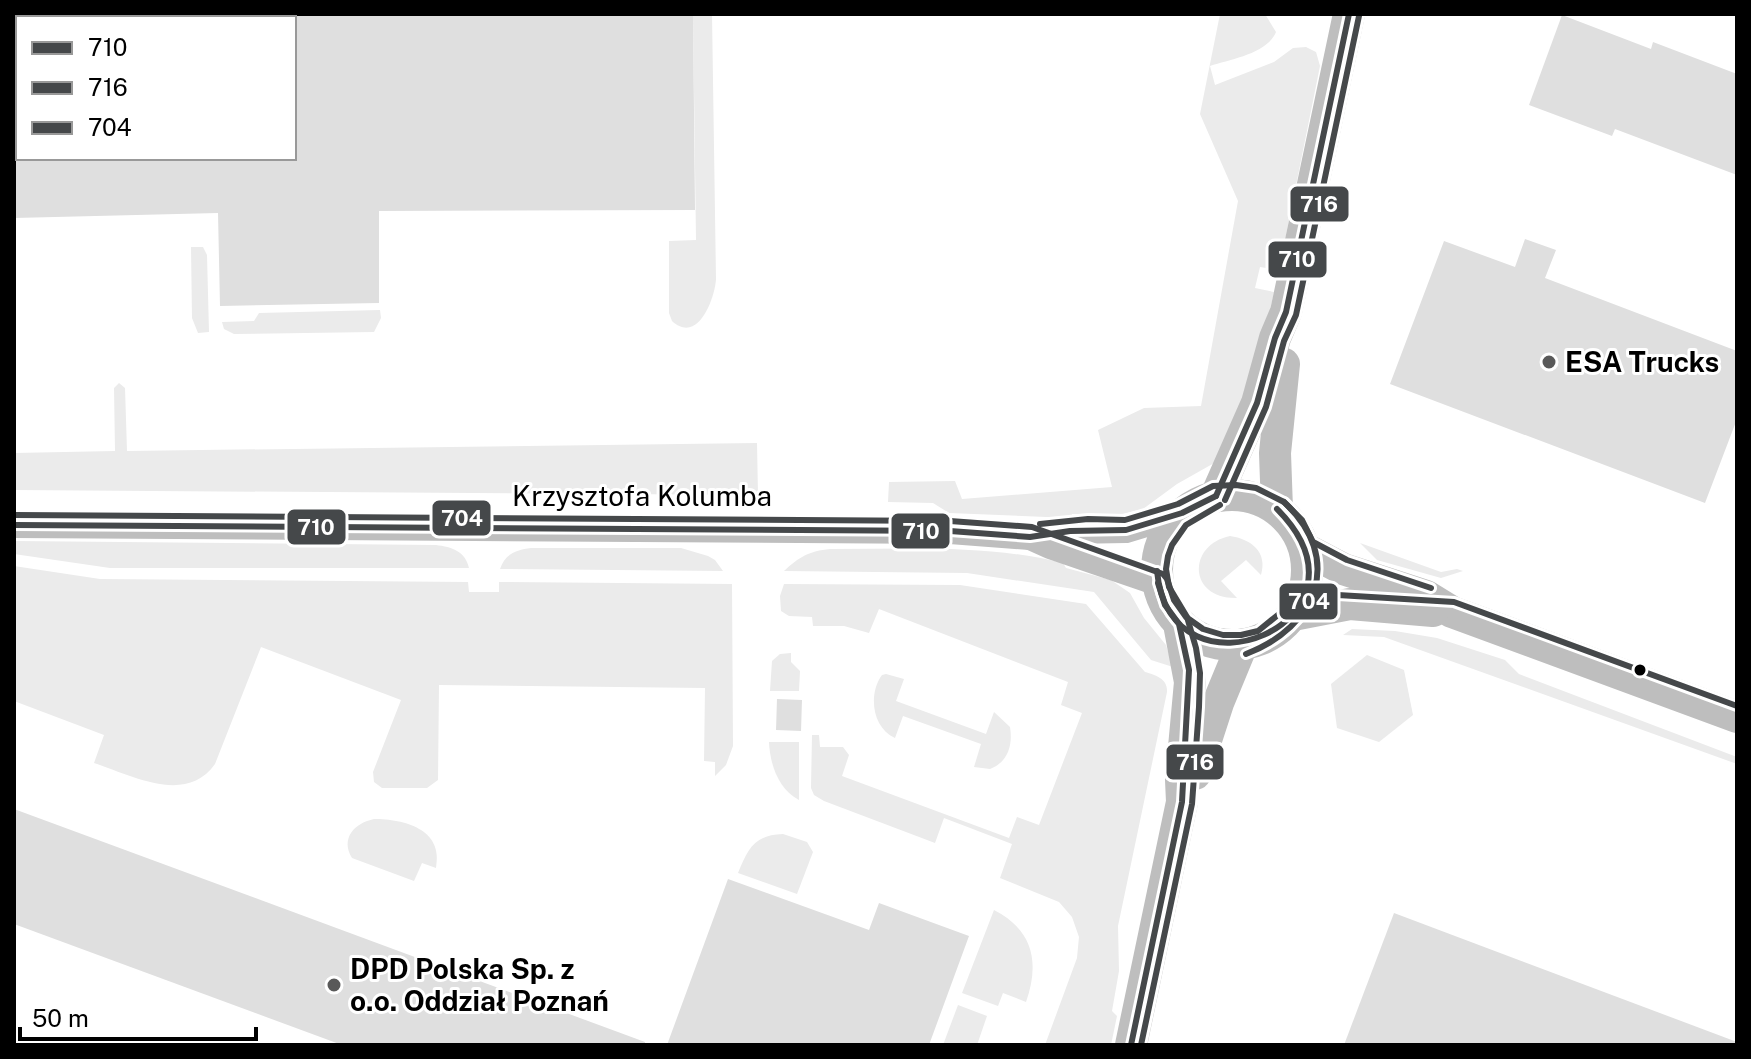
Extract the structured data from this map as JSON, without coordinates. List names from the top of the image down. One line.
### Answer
{"streets":{"street":["Krzysztofa Kolumba"]},"places":["ESA Trucks","DPD Polska Sp. z o.o. Oddział Poznań"],"lines":["transit line 710","transit line 716","transit line 704"],"legend":["710","716","704"],"scale_bar":"50 m"}
